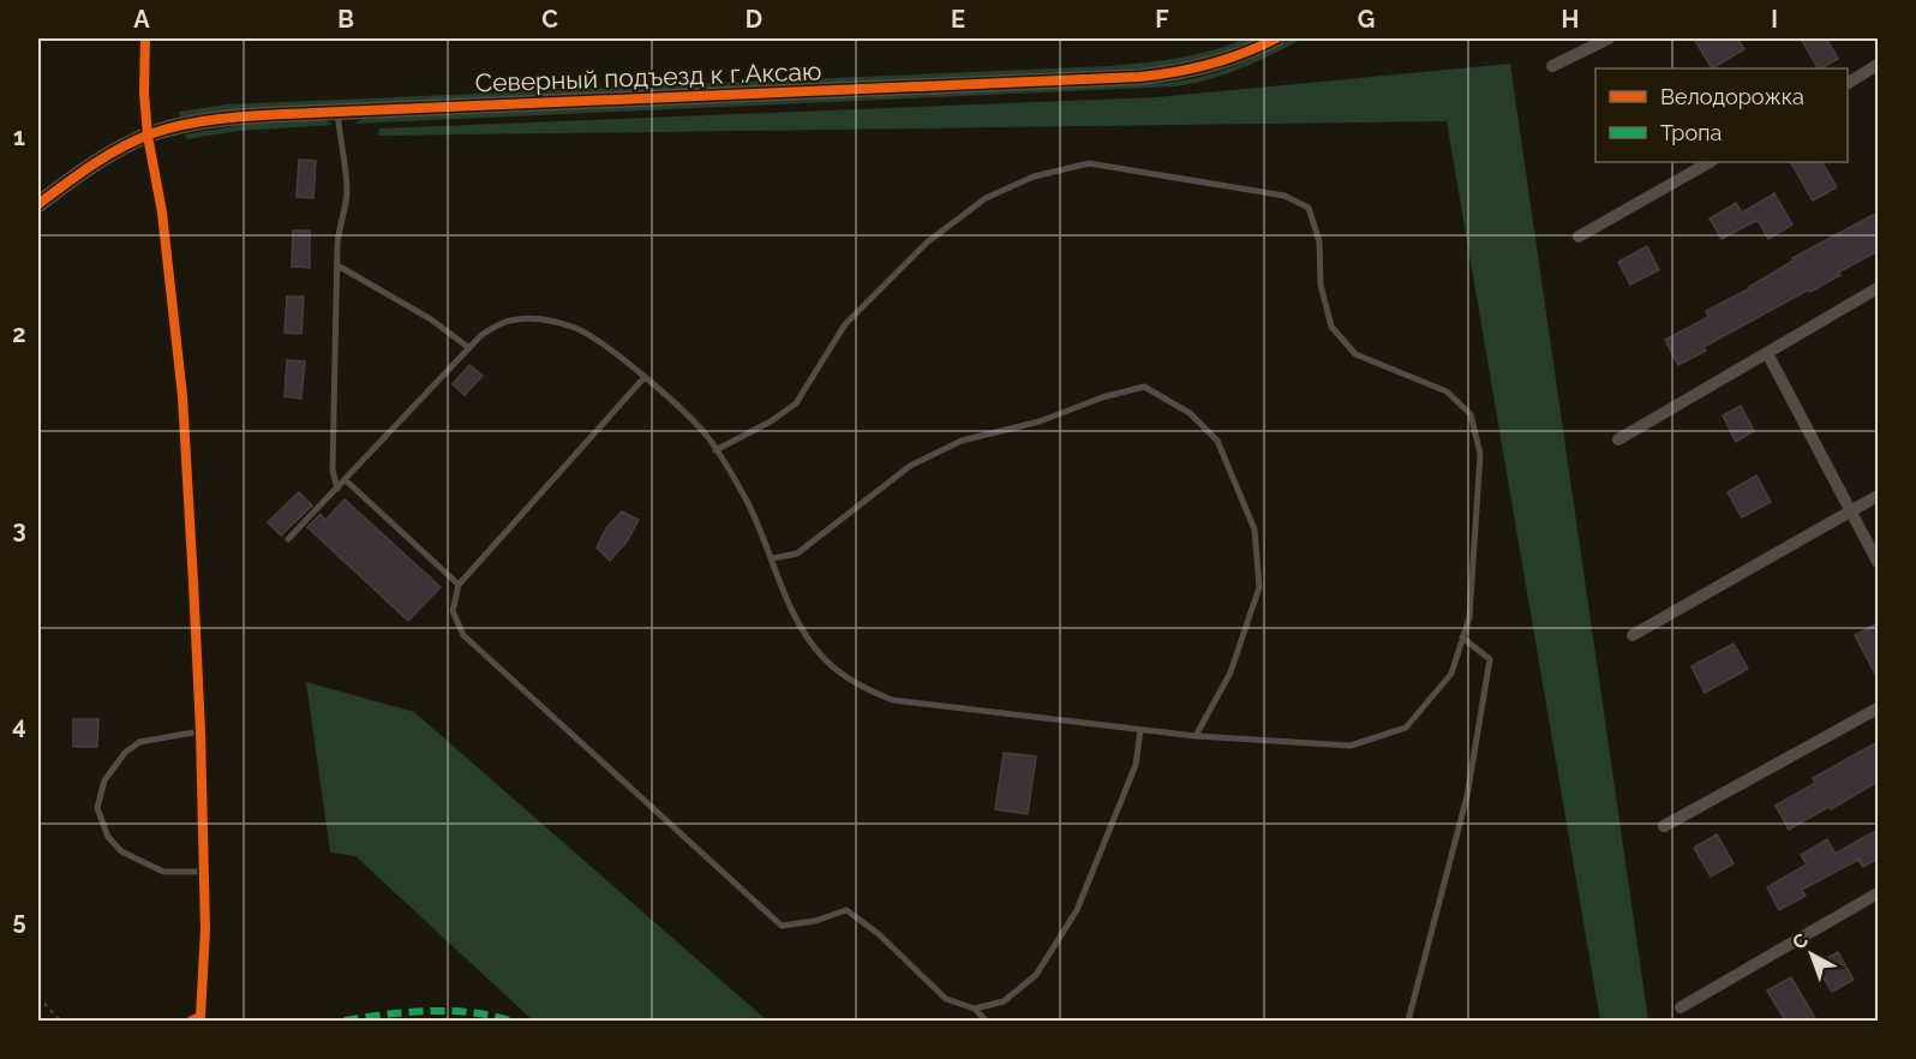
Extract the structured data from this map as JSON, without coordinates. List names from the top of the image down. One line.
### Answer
{"streets":{"street":["Северный подъезд к г.Аксаю"]},"legend":["Велодорожка","Тропа"],"north":"top left","grid":{"columns":["A","B","C","D","E","F","G","H","I"],"rows":["1","2","3","4","5"]}}
